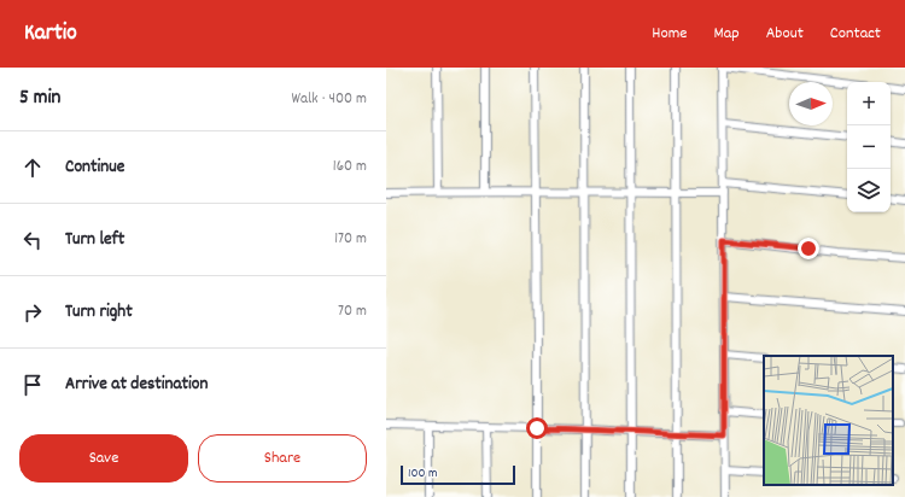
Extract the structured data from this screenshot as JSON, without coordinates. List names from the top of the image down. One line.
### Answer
{"scale_bar":"100 m","north":"right","page":{"header":"Kartio","nav":["Home","Map","About","Contact"],"heading":["5 min","Walk · 400 m"],"map_buttons":["+","−"],"list":[["Continue","160 m"],["Turn left","170 m"],["Turn right","70 m"],"Arrive at destination"],"buttons":["Save","Share"],"scale":"100 m"}}
